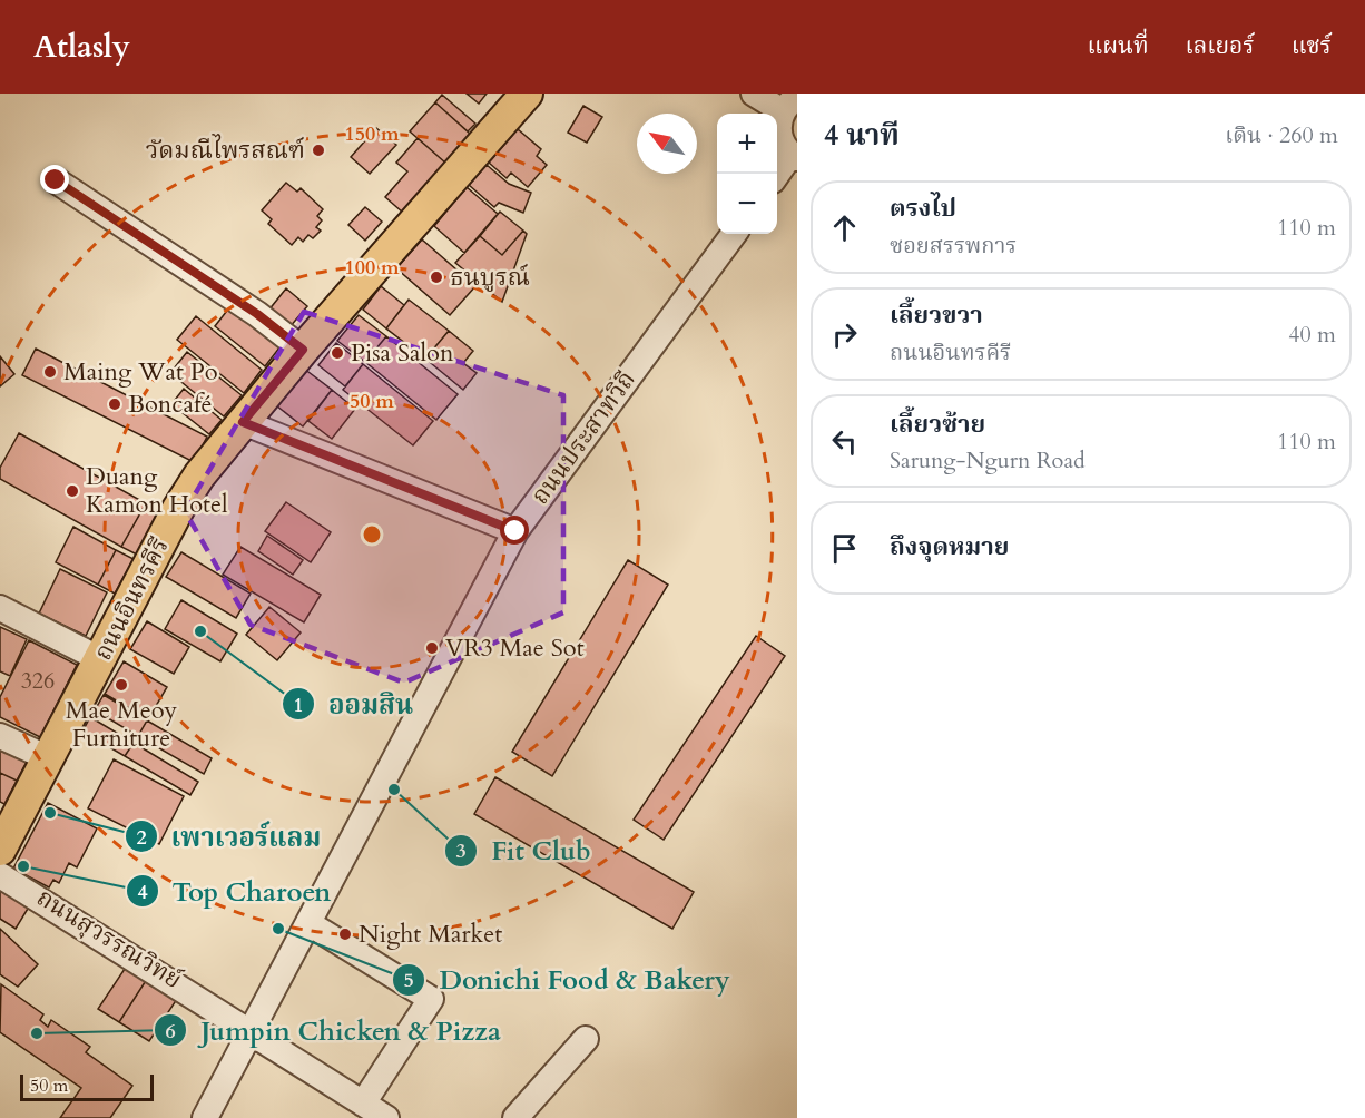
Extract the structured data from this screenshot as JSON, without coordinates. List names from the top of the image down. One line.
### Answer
{"streets":{"main road":["ถนนอินทรคีรี"],"street":["ถนนประสาทวิถี","ถนนสุวรรณวิทย์"]},"crossings":[["ถนนประสาทวิถี","ถนนสุวรรณวิทย์"]],"places":["วัดมณีไพรสณฑ์","ธนบูรณ์","Pisa Salon","Maing Wat Po","Boncafé","Duang Kamon Hotel","ออมสิน","VR3 Mae Sot","Mae Meoy Furniture","Fit Club","เพาเวอร์แลม","Top Charoen","Donichi Food & Bakery","Night Market","Jumpin Chicken & Pizza"],"house_numbers":["326"],"scale_bar":"50 m","north":"top left","page":{"header":"Atlasly","nav":["แผนที่","เลเยอร์","แชร์"],"heading":["4 นาที","เดิน · 260 m"],"map_buttons":["+","−"],"list":[["ตรงไป","ซอยสรรพการ","110 m"],["เลี้ยวขวา","ถนนอินทรคีรี","40 m"],["เลี้ยวซ้าย","Sarung-Ngurn Road","110 m"],"ถึงจุดหมาย"],"scale":"50 m"},"rings":["150 m","100 m","50 m"]}
